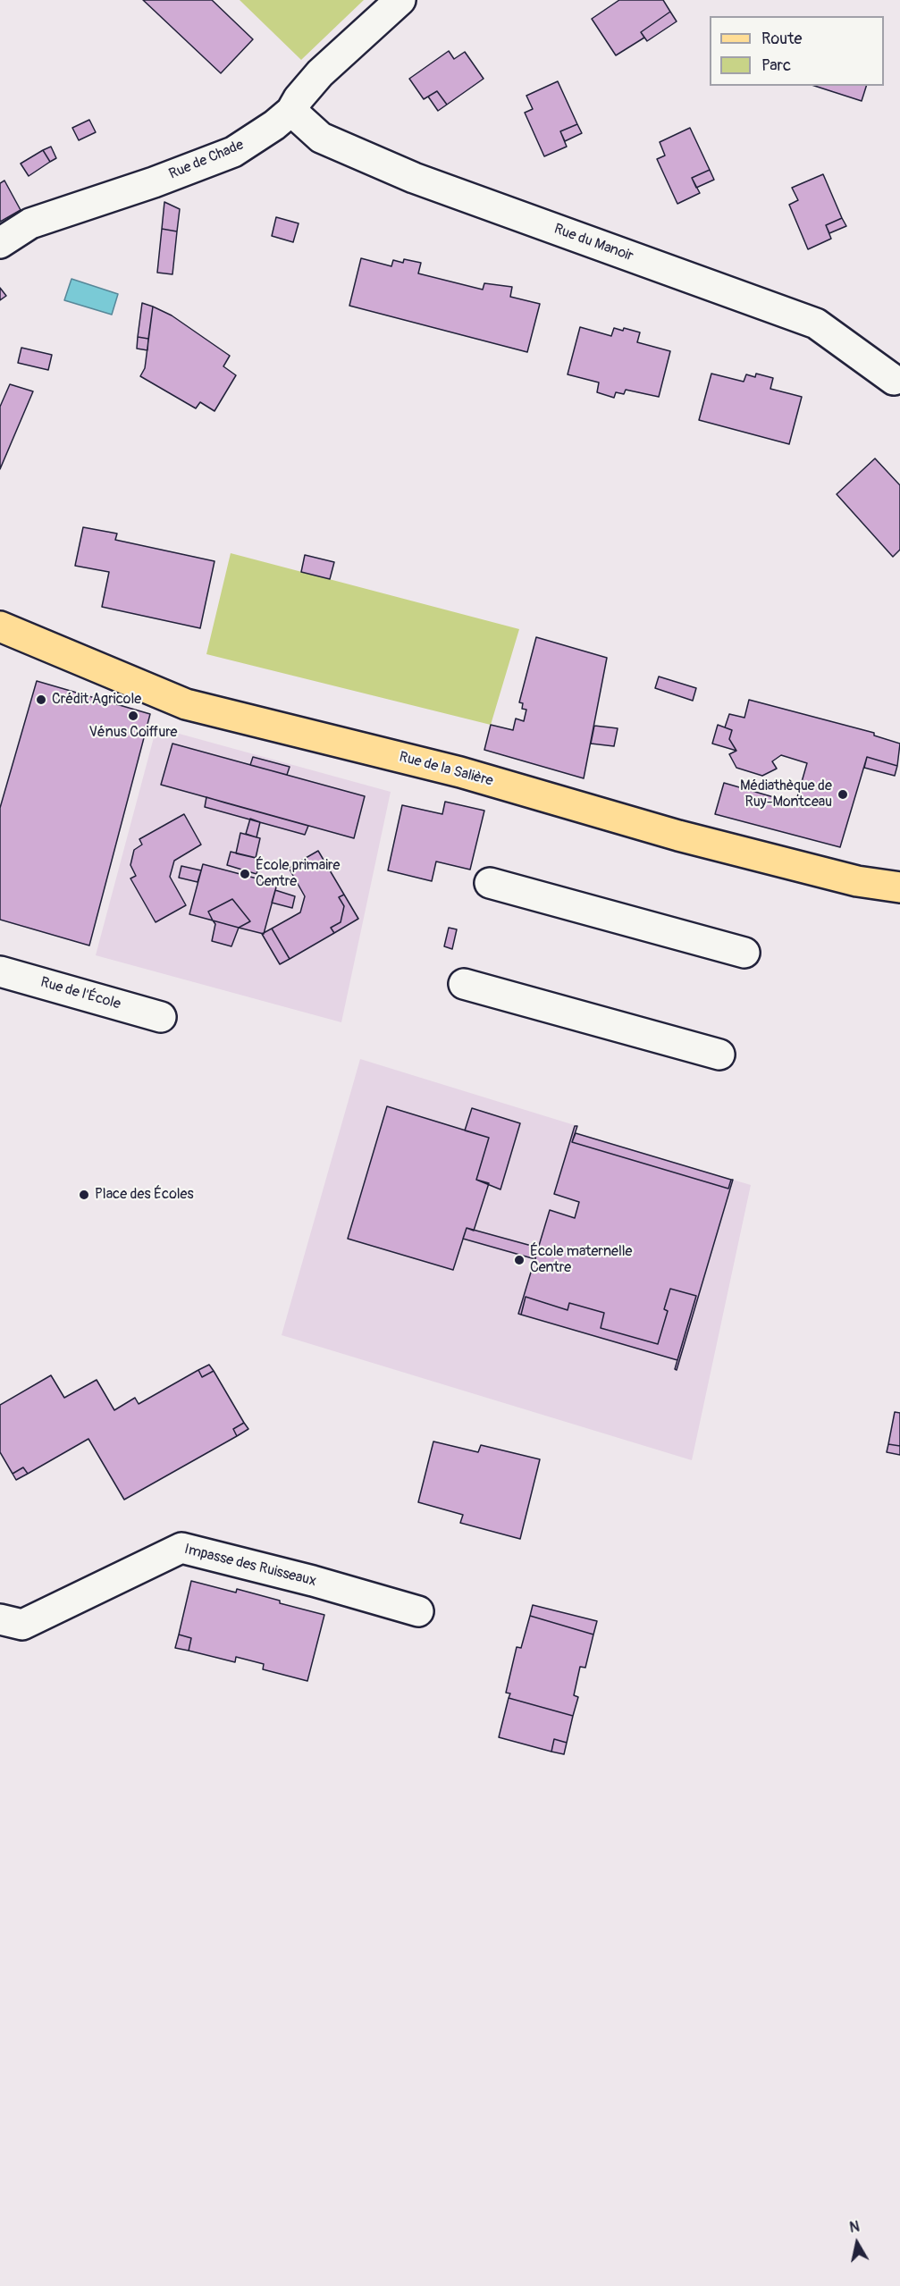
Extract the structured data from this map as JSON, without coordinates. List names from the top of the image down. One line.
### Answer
{"streets":{"main road":["Rue de la Salière"],"street":["Rue de Chade","Rue du Manoir","Rue de l'École","Impasse des Ruisseaux"]},"crossings":[["Rue de Chade","Rue du Manoir"]],"places":["Crédit Agricole","Vénus Coiffure","Médiathèque de Ruy-Montceau","École primaire Centre","Place des Écoles","École maternelle Centre"],"legend":["Route","Parc"],"north":"top"}
